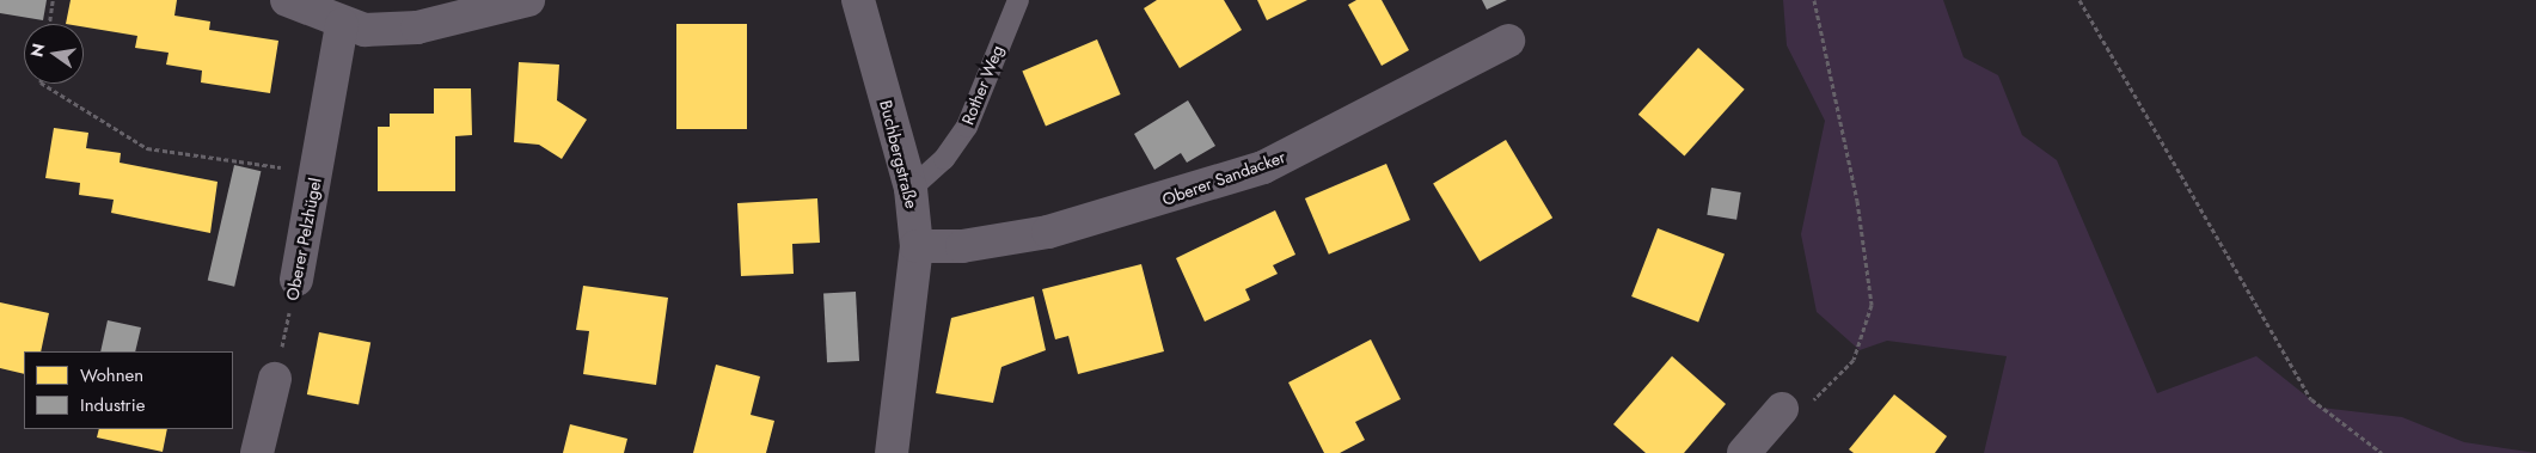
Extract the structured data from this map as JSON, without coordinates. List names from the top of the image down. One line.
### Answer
{"streets":{"street":["Buchbergstraße","Oberer Sandacker","Oberer Pelzhügel"],"lane":["Rother Weg"]},"crossings":[["Rother Weg","Buchbergstraße"],["Buchbergstraße","Oberer Sandacker"]],"legend":["Wohnen","Industrie"],"north":"left"}
